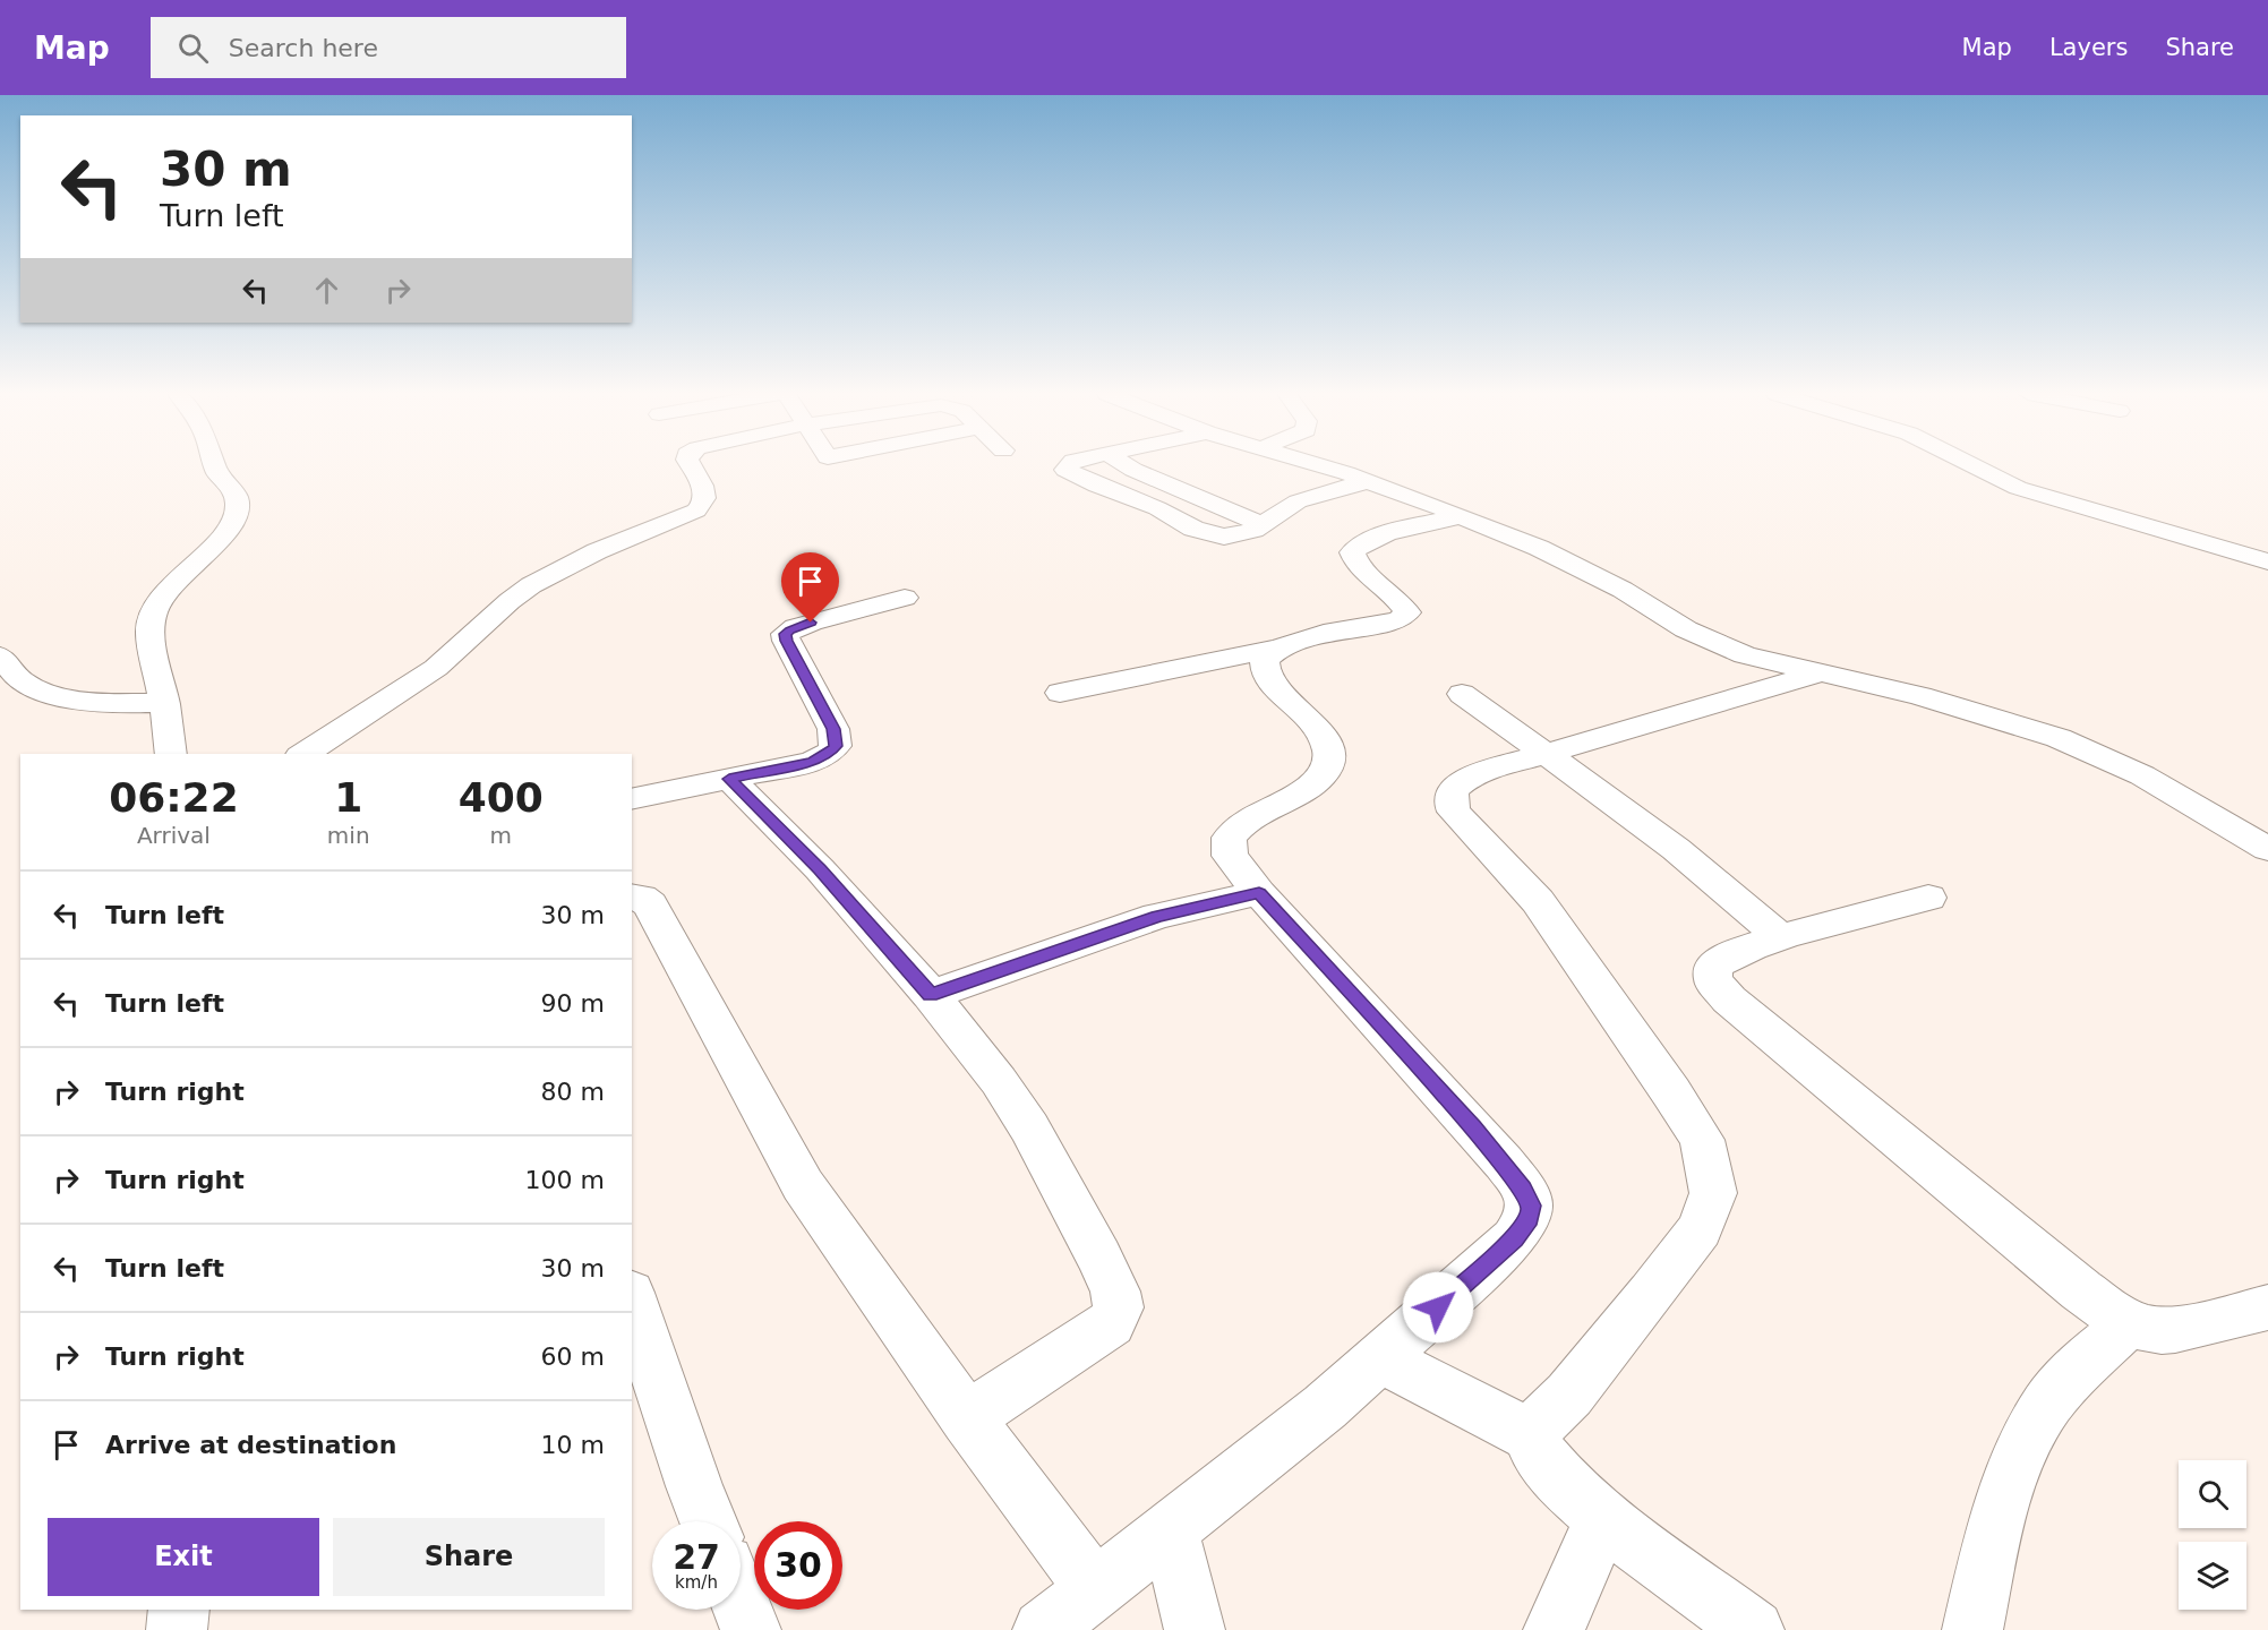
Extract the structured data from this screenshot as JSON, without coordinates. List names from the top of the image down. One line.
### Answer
{"page":{"header":"Map","search":"Search here","nav":["Map","Layers","Share"],"turn":["30 m","Turn left"],"eta":["06:22","Arrival","1","min","400","m"],"list":[{"name":"Turn left","value":"30 m"},{"name":"Turn left","value":"90 m"},{"name":"Turn right","value":"80 m"},{"name":"Turn right","value":"100 m"},{"name":"Turn left","value":"30 m"},{"name":"Turn right","value":"60 m"},{"name":"Arrive at destination","value":"10 m"}],"buttons":["Exit","Share"],"speed":"27 km/h","limit":"30"}}
